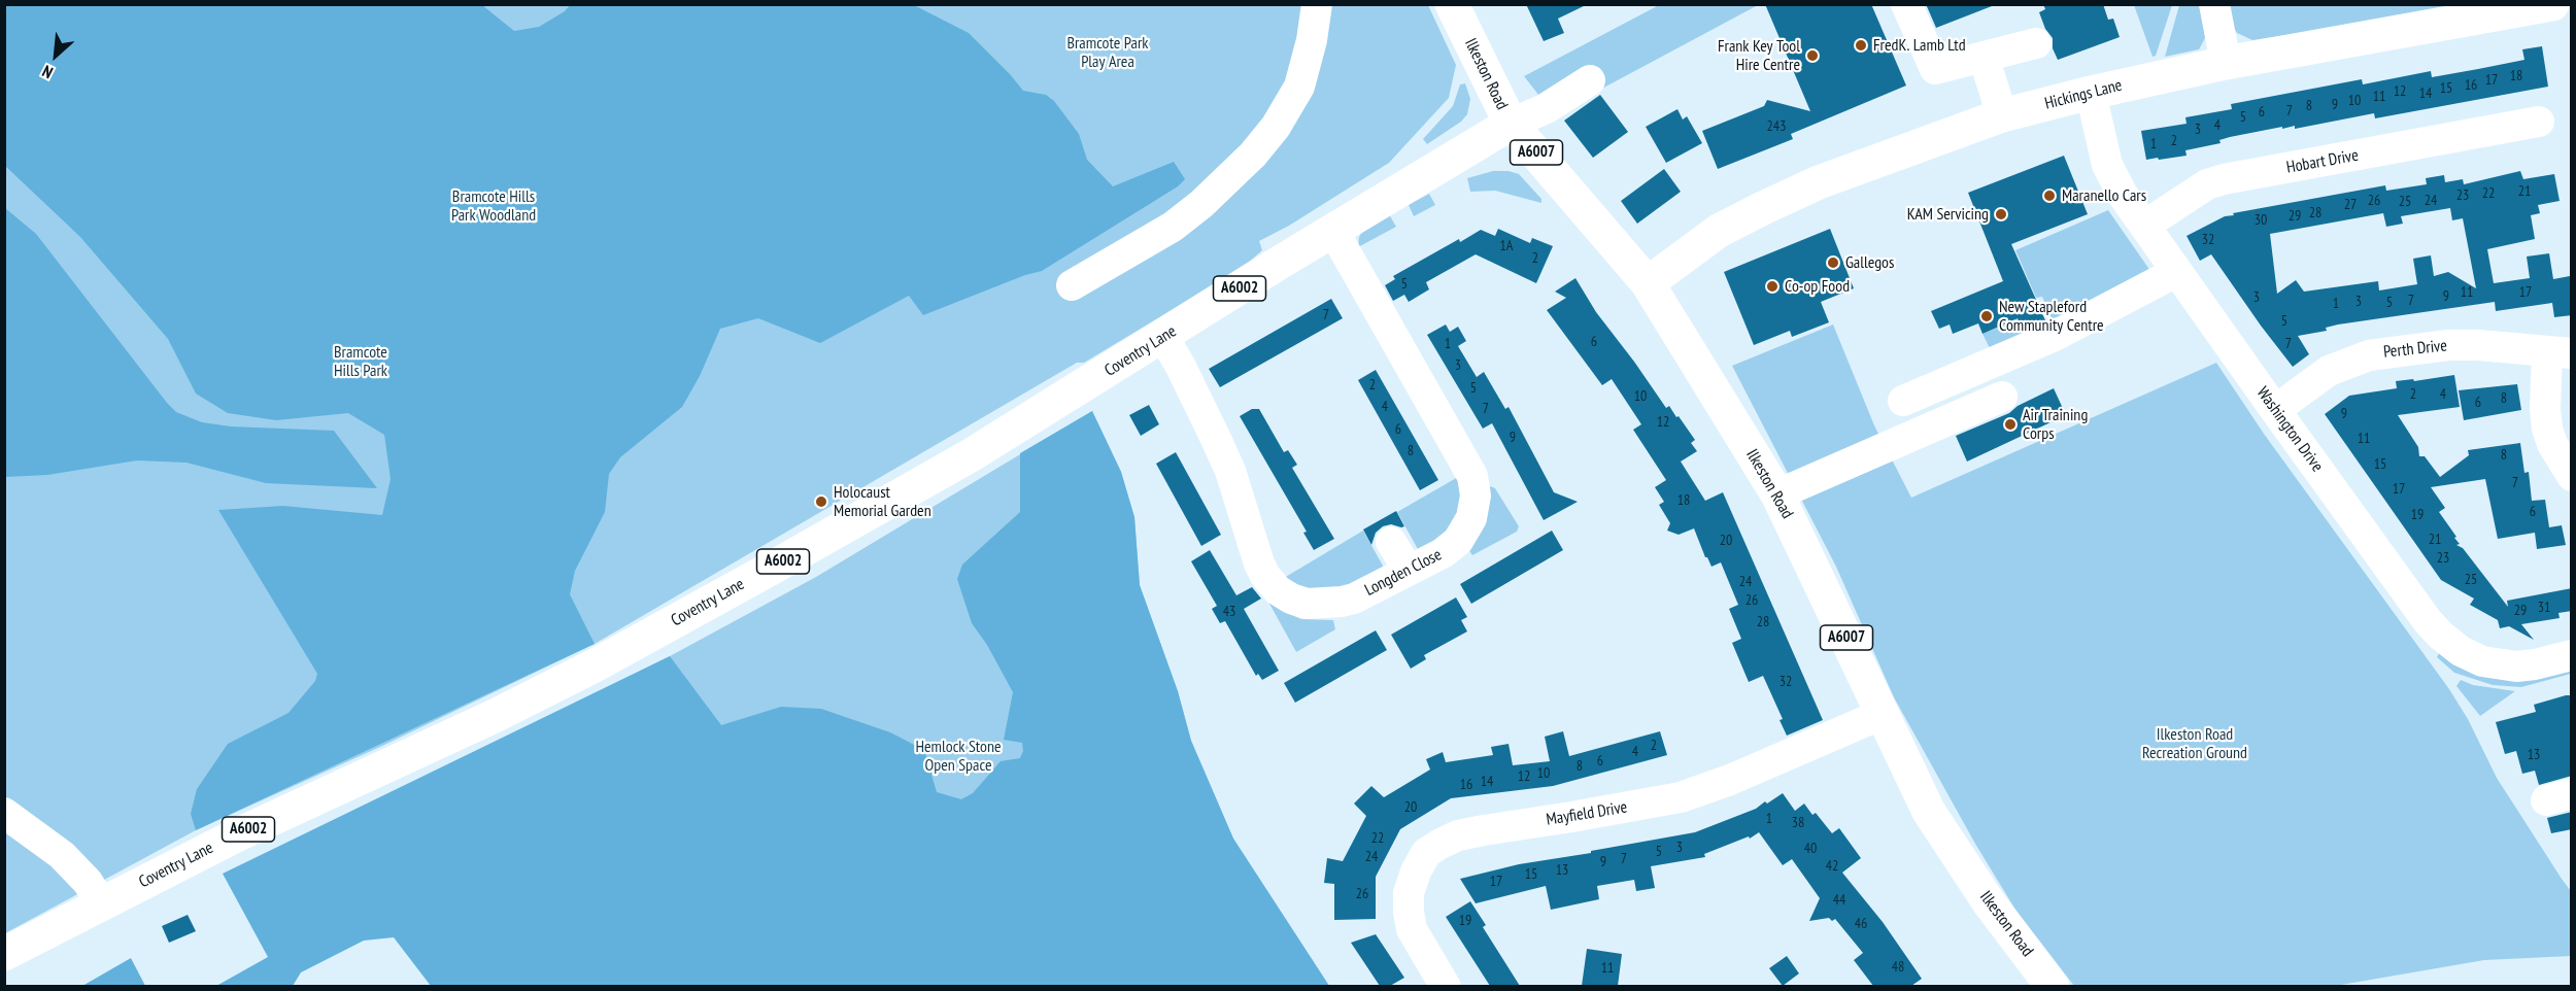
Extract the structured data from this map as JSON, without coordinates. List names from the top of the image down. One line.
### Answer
{"streets":{"main road":["Ilkeston Road","Hickings Lane","A6007","A6002","Coventry Lane"],"street":["Hobart Drive","Perth Drive","Washington Drive","Longden Close","Mayfield Drive"]},"crossings":[["Ilkeston Road","Hickings Lane"],["Ilkeston Road","Coventry Lane"],["Ilkeston Road","Mayfield Drive"],["Hickings Lane","Washington Drive"],["Hobart Drive","Washington Drive"],["Perth Drive","Washington Drive"],["Coventry Lane","Longden Close"]],"parks":["Bramcote Park Play Area","Bramcote Hills Park Woodland","Bramcote Hills Park","Ilkeston Road Recreation Ground","Hemlock Stone Open Space"],"places":["FredK. Lamb Ltd","Frank Key Tool Hire Centre","Maranello Cars","KAM Servicing","Gallegos","Co-op Food","New Stapleford Community Centre","Air Training Corps","Holocaust Memorial Garden"],"house_numbers":["18","17","16","15","12","14","11","10","9","8","7","6","5","4","243","3","2","1","21","22","23","26","24","25","27","28","29","30","32","1A","2","5","11","17","9","3","7","3","5","1","7","5","6","1","7","3","2","5","2","4","10","8","6","4","7","9","12","6","9","11","8","8","15","7","17","18","6","19","21","20","23","25","24","26","31","29","43","28","32","2","4","13","6","8","10","12","14","16","20","1","38","22","3","40","5","24","7","9","42","13","15","17","26","44","19","46","48","11"],"north":"bottom left"}
